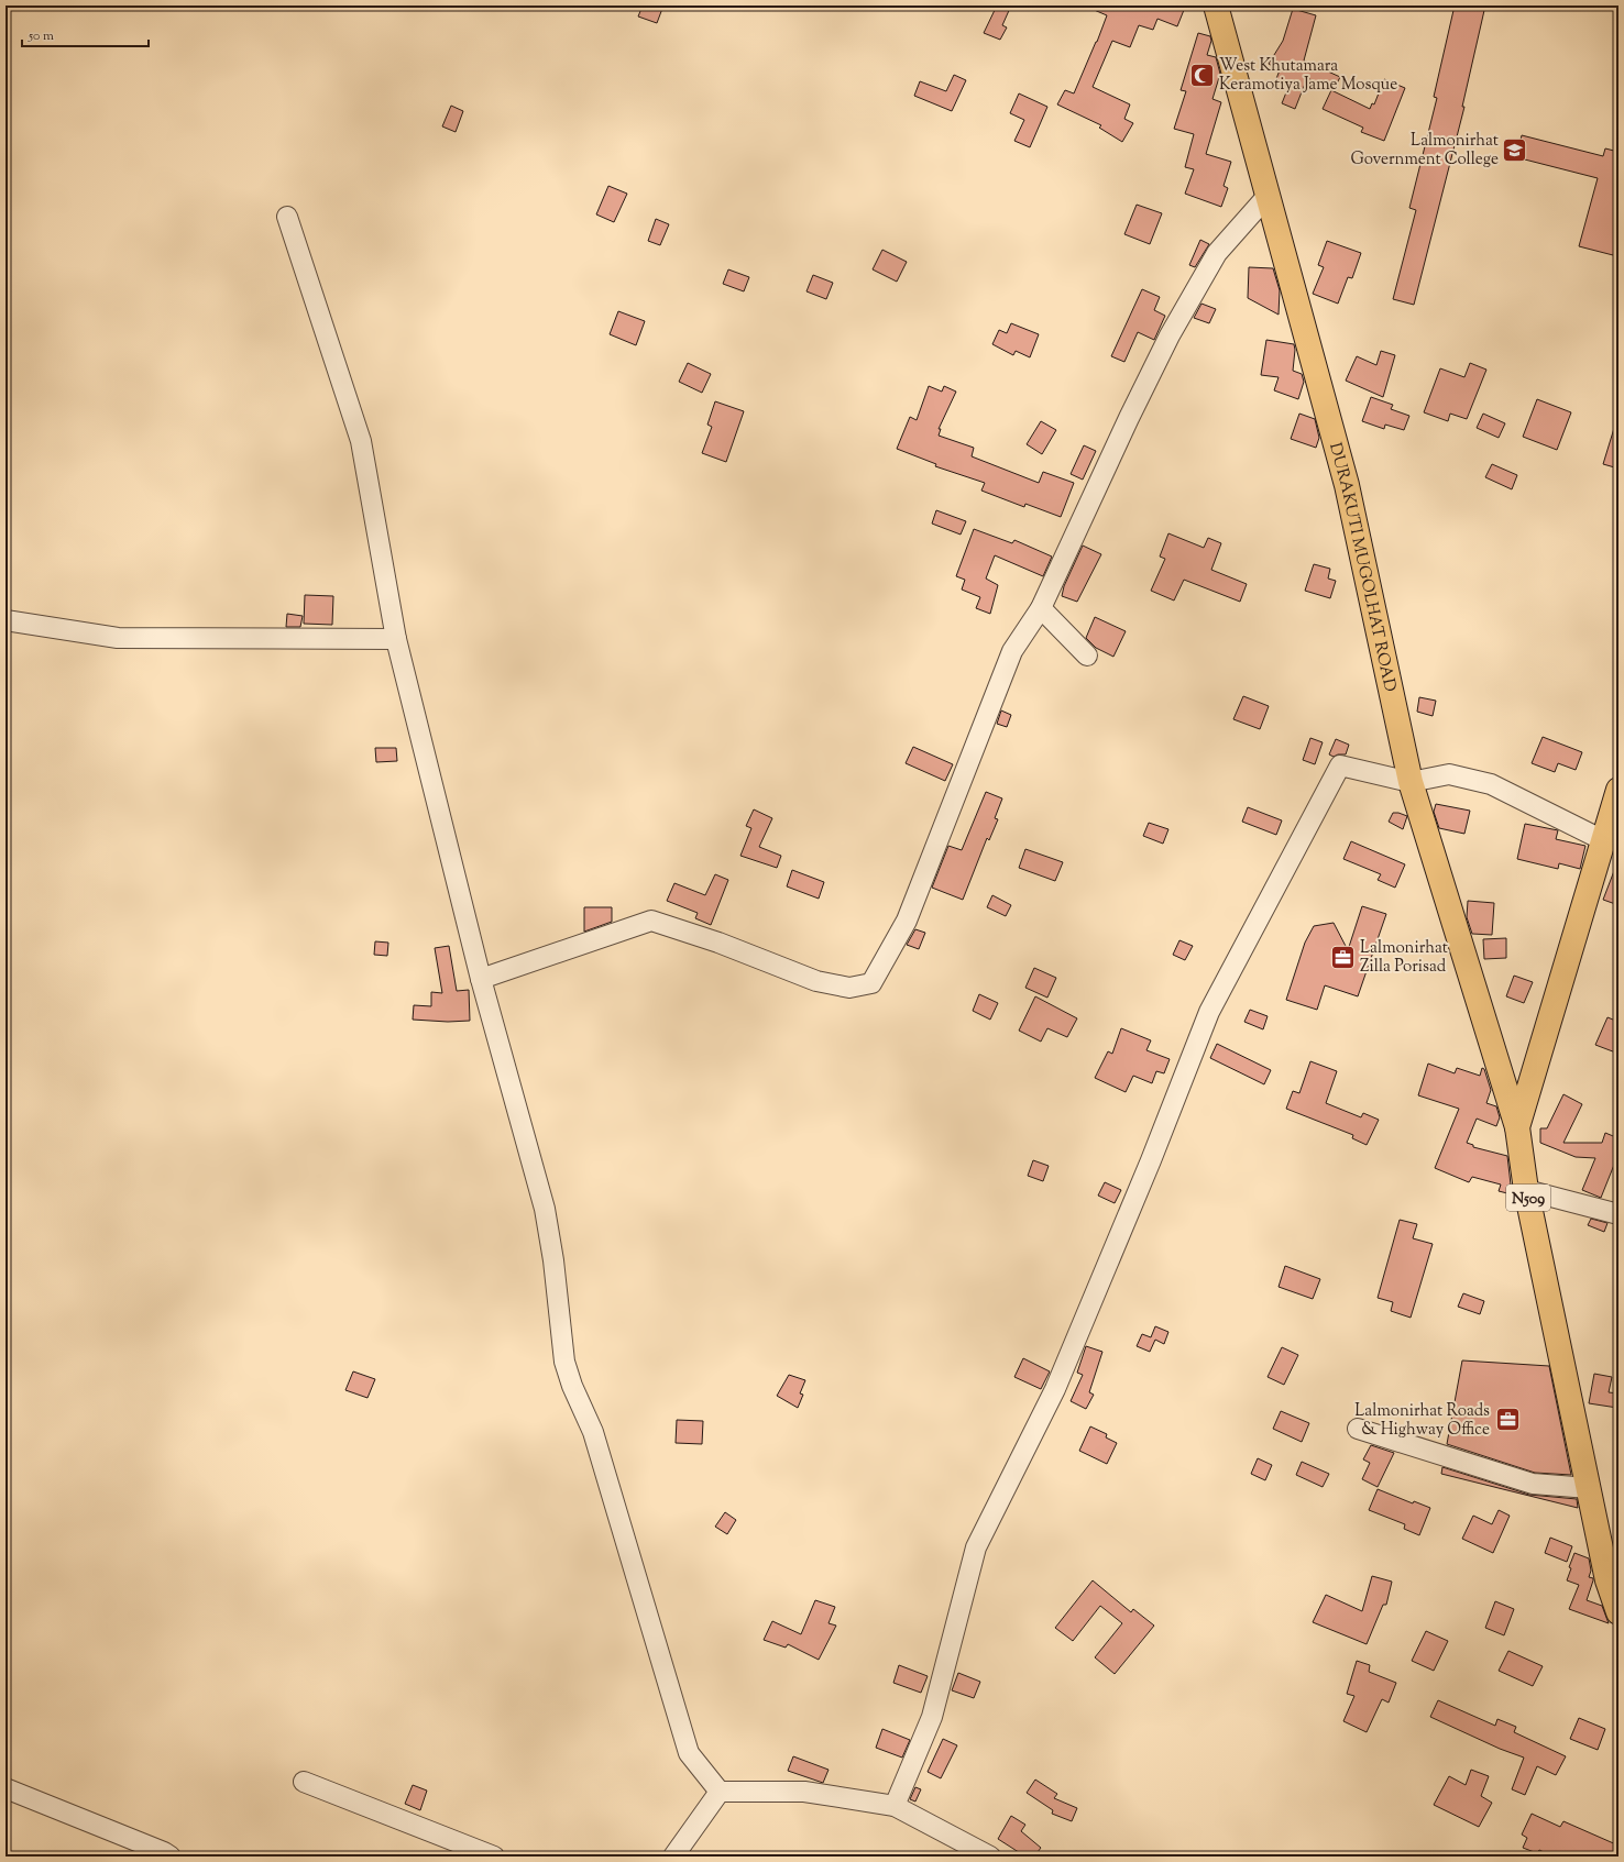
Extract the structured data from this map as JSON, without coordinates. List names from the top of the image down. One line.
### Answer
{"streets":{"main road":["DURAKUTI MUGOLHAT ROAD","N509"]},"crossings":[["DURAKUTI MUGOLHAT ROAD","N509"]],"places":{"mosque":["West Khutamara Keramotiya Jame Mosque"],"school or university":["Lalmonirhat Government College"],"office":["Lalmonirhat Zilla Porisad","Lalmonirhat Roads & Highway Office"]},"scale_bar":"50 m"}
